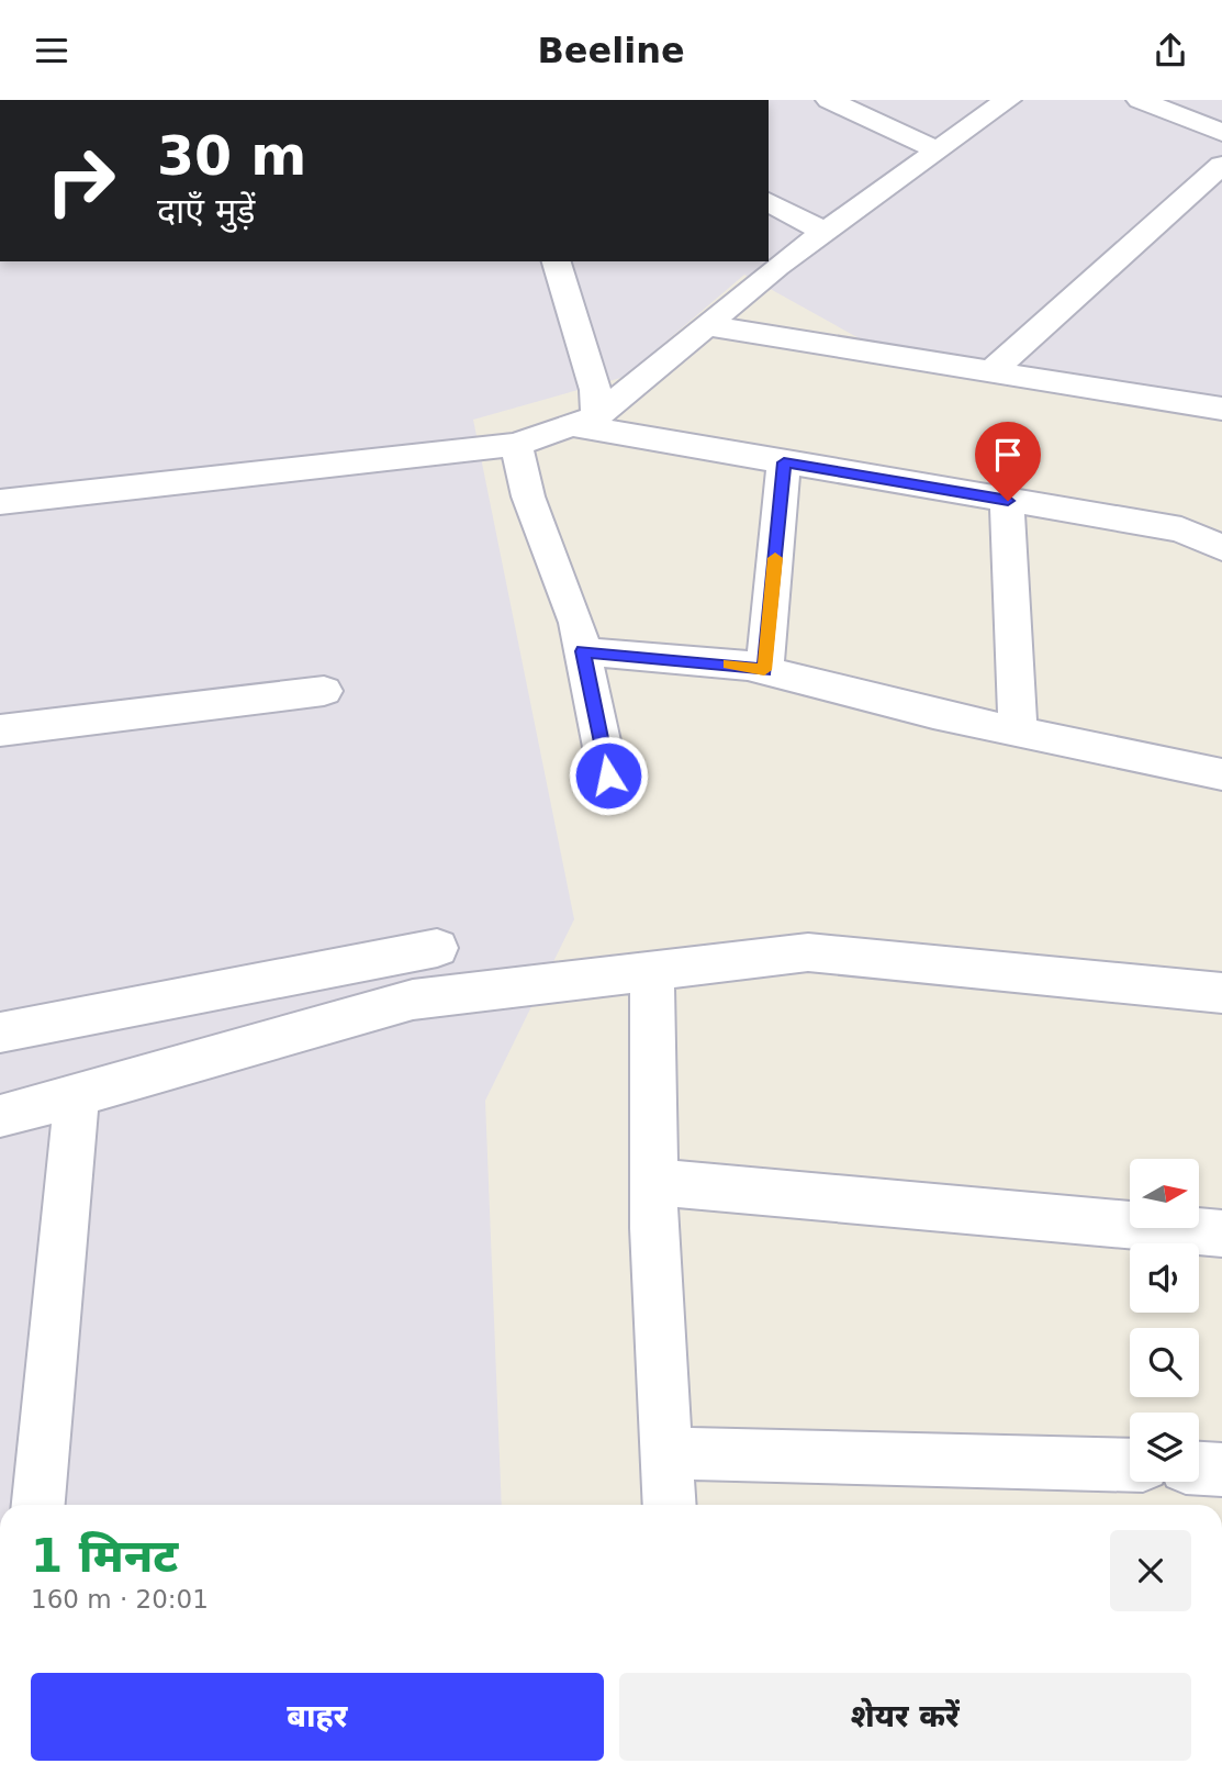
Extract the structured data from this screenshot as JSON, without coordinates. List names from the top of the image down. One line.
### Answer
{"north":"right","page":{"header":"Beeline","turn":["30 m","दाएँ मुड़ें"],"heading":["1 मिनट","160 m · 20:01"],"buttons":["बाहर","शेयर करें"]}}
